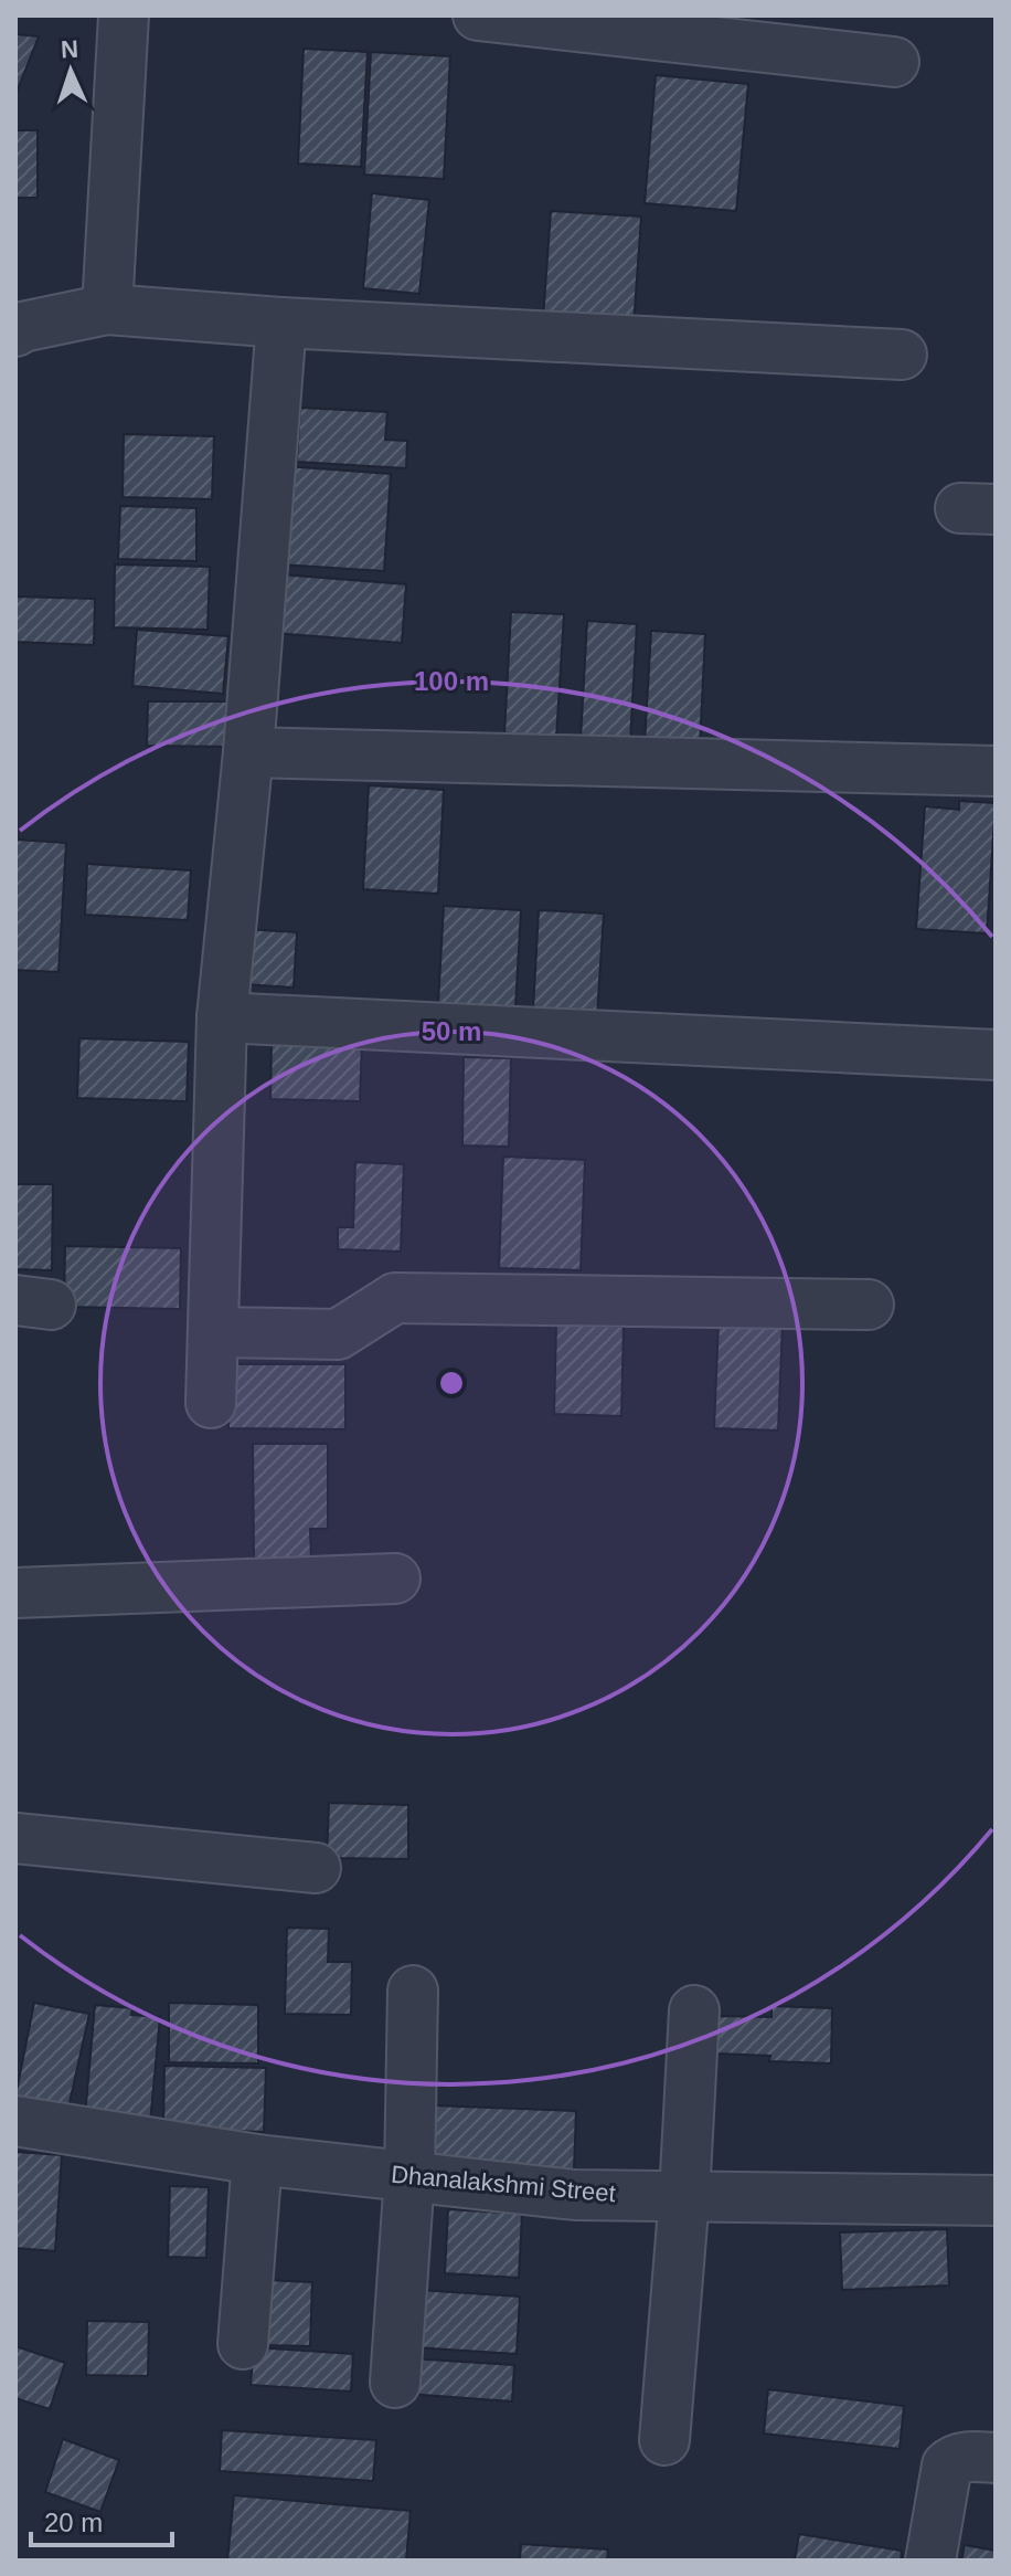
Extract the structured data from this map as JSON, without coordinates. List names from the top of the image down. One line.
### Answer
{"streets":{"street":["Dhanalakshmi Street"]},"scale_bar":"20 m","north":"top","rings":["100 m","50 m"]}
